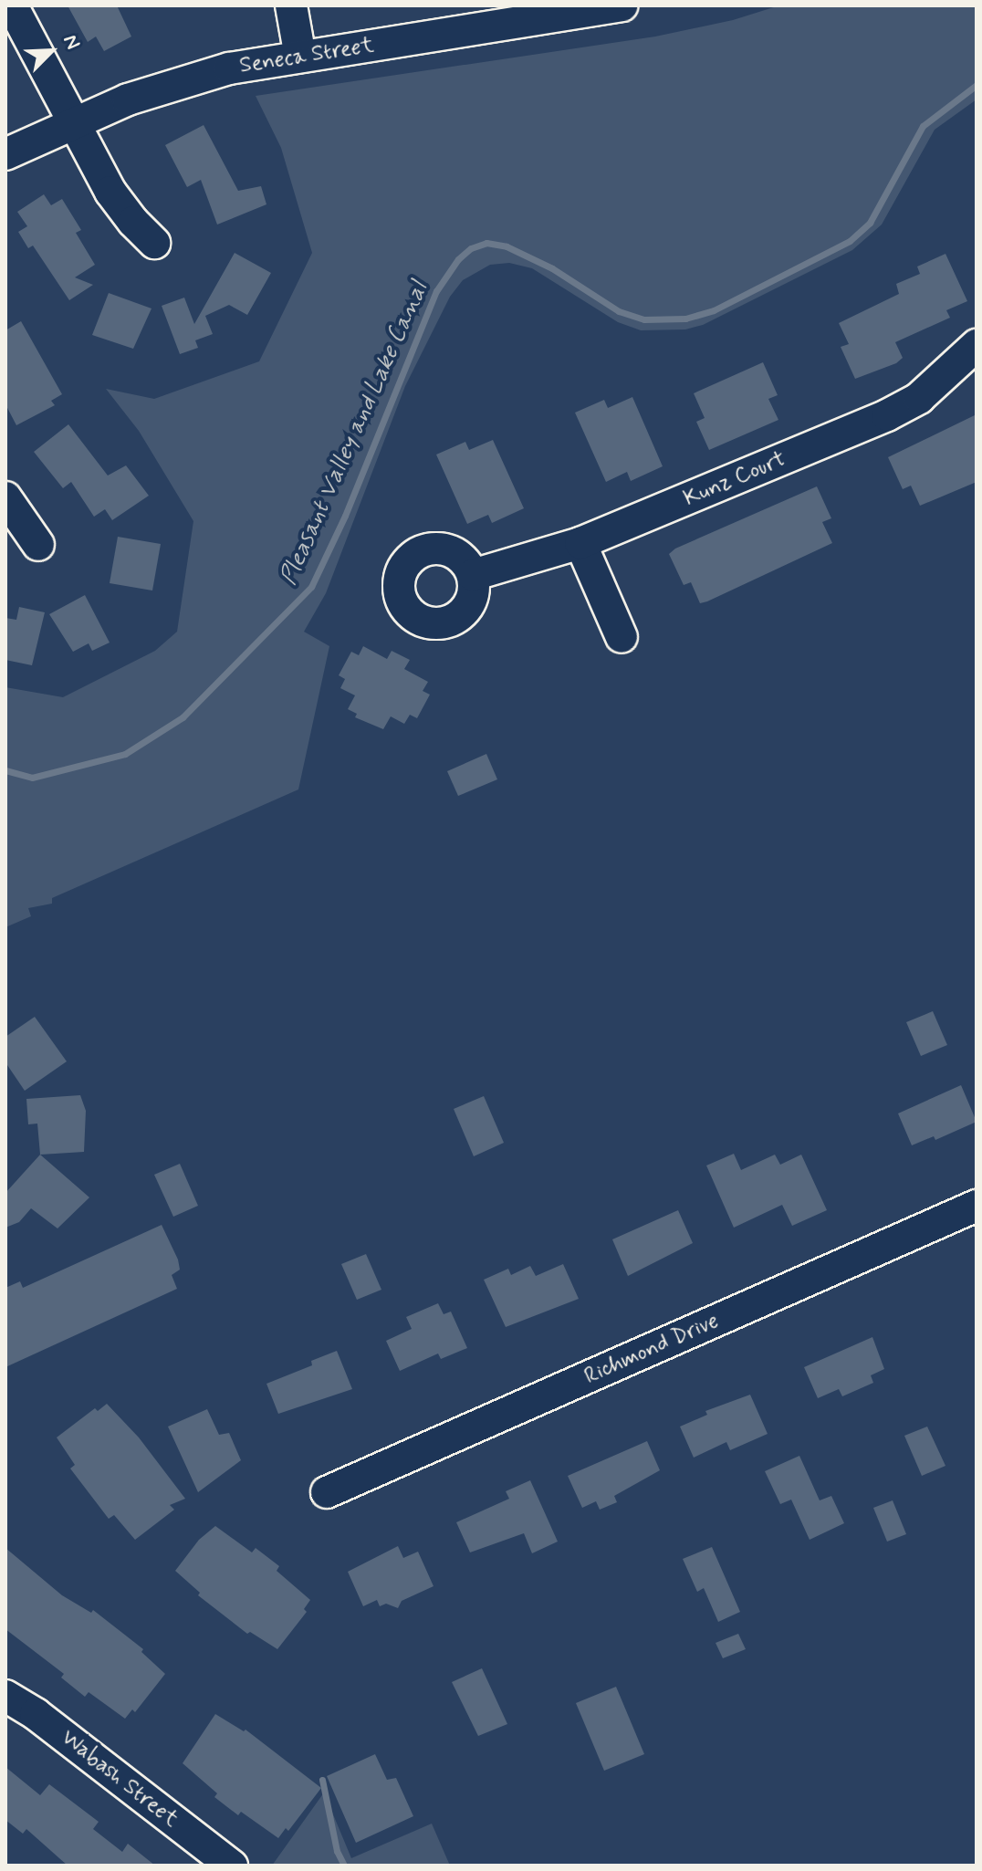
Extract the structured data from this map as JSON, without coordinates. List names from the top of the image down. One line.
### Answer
{"streets":{"street":["Seneca Street","Kunz Court","Richmond Drive","Wabash Street"]},"water":["Pleasant Valley and Lake Canal"],"north":"top right"}
